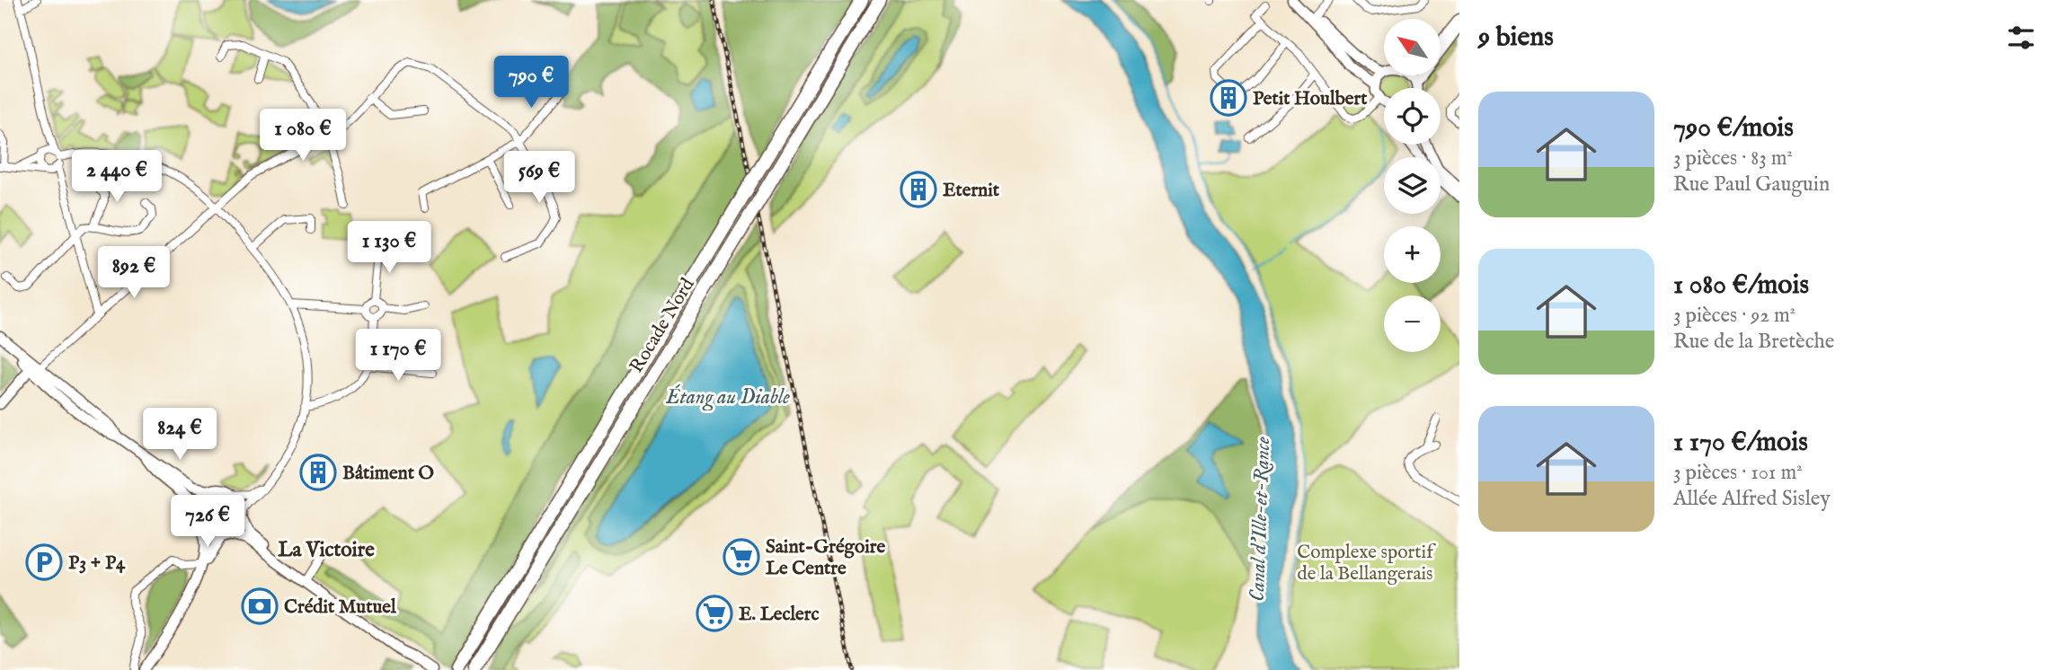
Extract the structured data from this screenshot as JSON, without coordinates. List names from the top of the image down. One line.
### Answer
{"streets":{"highway":["Rocade Nord"]},"districts":["La Victoire"],"water":["Étang au Diable","Canal d'Ille-et-Rance"],"parks":["Complexe sportif de la Bellangerais"],"places":{"building":["Petit Houlbert","Eternit","Bâtiment O"],"supermarket":["Saint-Grégoire Le Centre","E. Leclerc"],"parking":["P3 + P4"],"bank":["Crédit Mutuel"]},"north":"top left","page":{"heading":"9 biens","map_buttons":["+","−"],"price":["790 €","1 080 €","2 440 €","569 €","1 130 €","892 €","1 170 €","824 €","726 €"],"list":[{"name":"790 €/mois","note":"3 pièces · 83 m² · Rue Paul Gauguin"},{"name":"1 080 €/mois","note":"3 pièces · 92 m² · Rue de la Bretèche"},{"name":"1 170 €/mois","note":"3 pièces · 101 m² · Allée Alfred Sisley"}]}}
